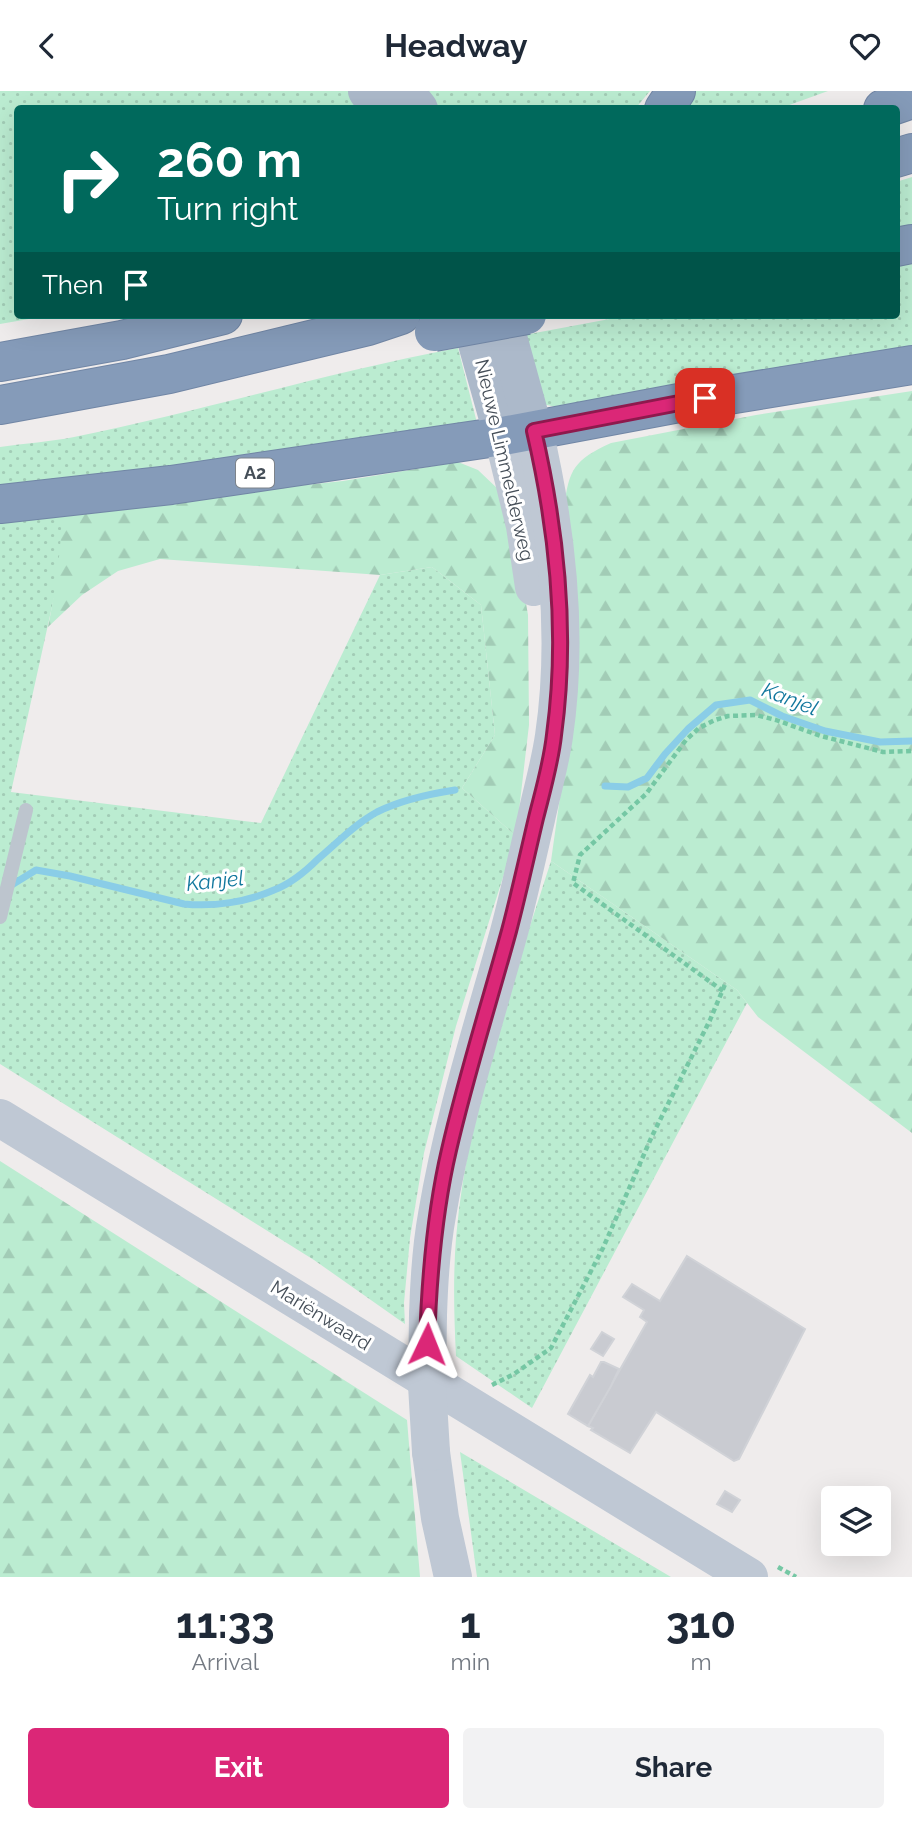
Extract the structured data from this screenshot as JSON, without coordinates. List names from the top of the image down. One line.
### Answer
{"streets":{"highway":["A2"],"main road":["Nieuwe Limmelderweg"],"street":["Mariënwaard"]},"crossings":[["Nieuwe Limmelderweg","A2"]],"water":["Kanjel"],"page":{"header":"Headway","turn":["260 m","Turn right"],"then":"Then","eta":["11:33","Arrival","1","min","310","m"],"buttons":["Exit","Share"]}}
